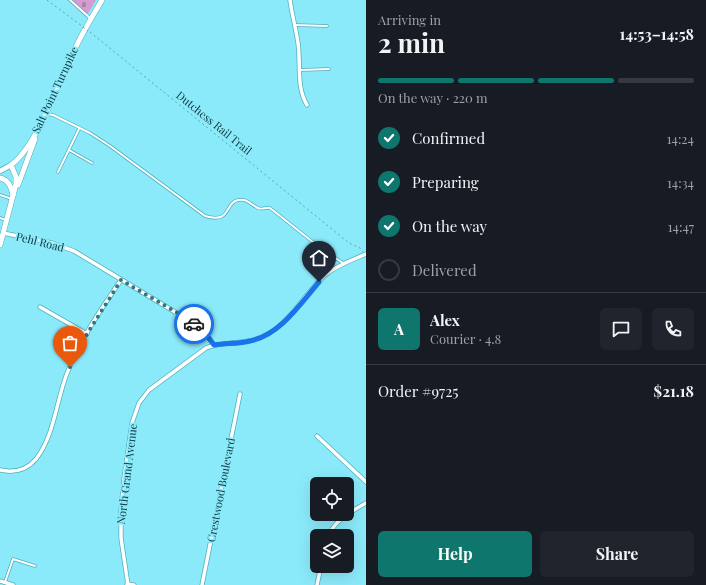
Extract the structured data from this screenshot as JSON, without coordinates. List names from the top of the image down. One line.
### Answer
{"streets":{"main road":["Salt Point Turnpike"],"street":["Pehl Road","North Grand Avenue","Crestwood Boulevard"],"path":["Dutchess Rail Trail"]},"crossings":[["Dutchess Rail Trail","North Grand Avenue"],["Pehl Road","North Grand Avenue"]],"page":{"heading":["2 min","Arriving in","14:53–14:58"],"panel":["Alex","Courier · 4.8","Order #9725","$21.18"],"bar":"On the way · 220 m","list":[["Confirmed","14:24"],["Preparing","14:34"],["On the way","14:47"],"Delivered"],"round":"A","buttons":["Help","Share"]}}
